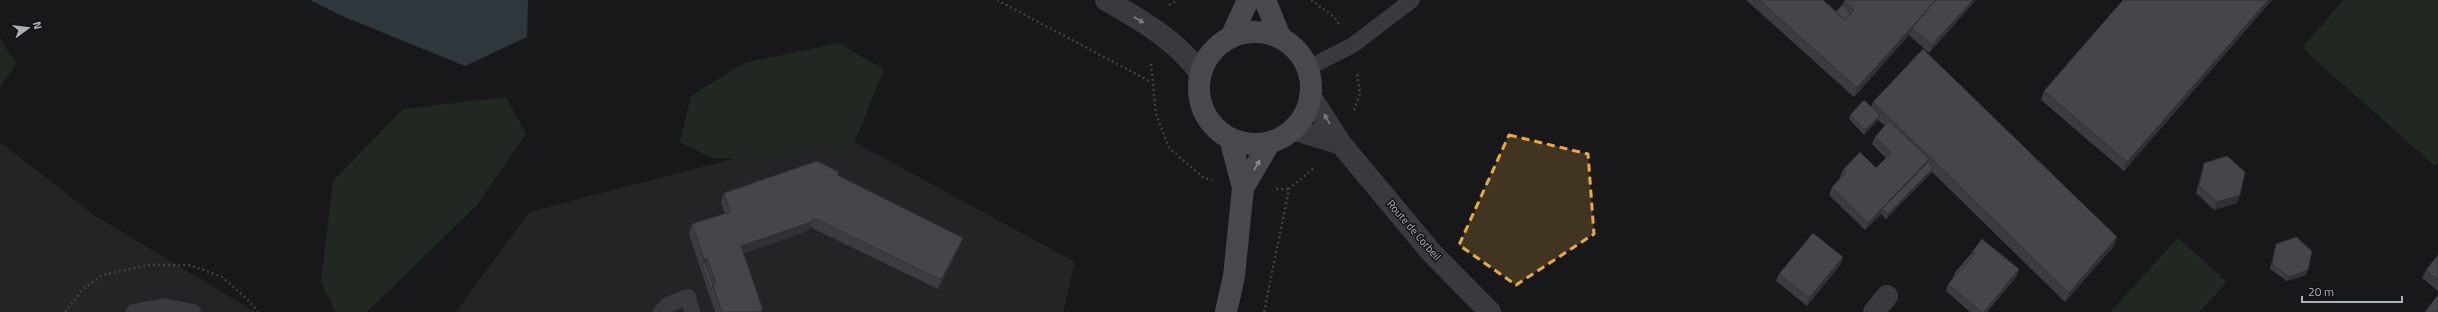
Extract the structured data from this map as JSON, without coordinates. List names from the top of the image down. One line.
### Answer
{"streets":{"street":["Route de Corbeil"]},"scale_bar":"20 m","north":"right"}
